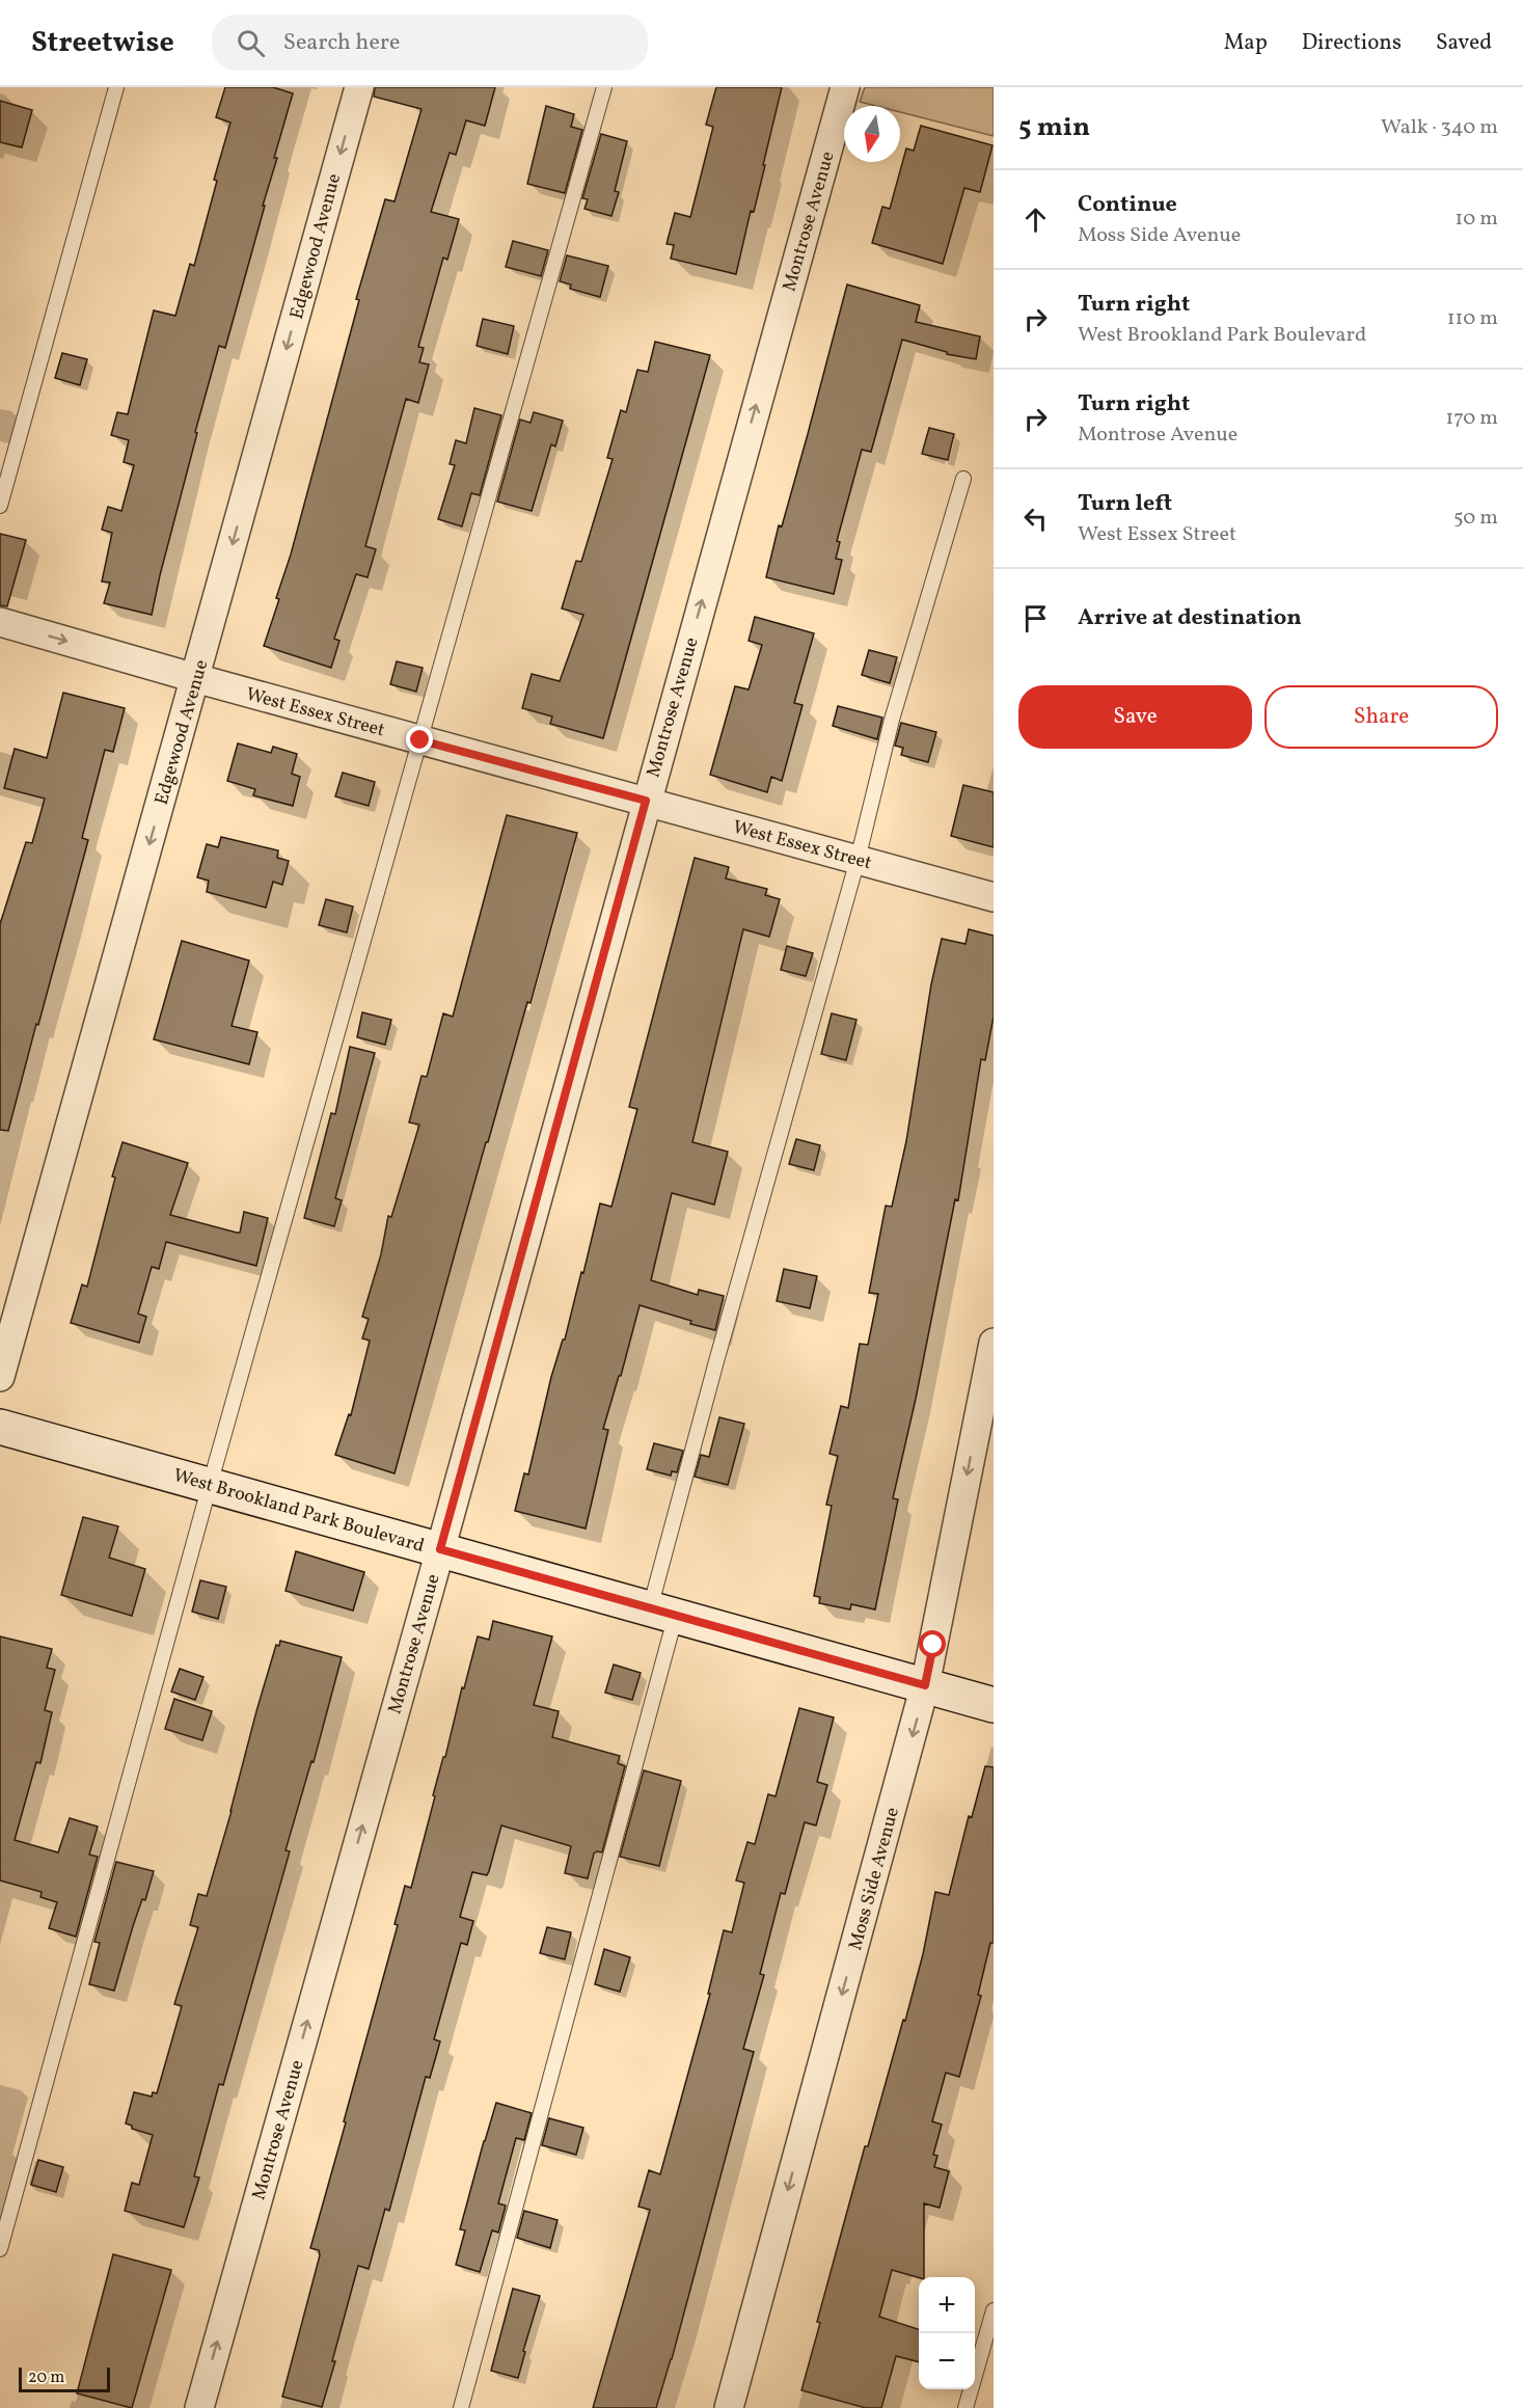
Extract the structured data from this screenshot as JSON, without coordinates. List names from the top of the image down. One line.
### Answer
{"streets":{"main road":["West Brookland Park Boulevard"],"street":["Montrose Avenue","Edgewood Avenue","West Essex Street","Moss Side Avenue"]},"crossings":[["Montrose Avenue","West Essex Street"],["Montrose Avenue","West Brookland Park Boulevard"],["Edgewood Avenue","West Essex Street"],["West Brookland Park Boulevard","Moss Side Avenue"]],"one_way":["Montrose Avenue","Edgewood Avenue","Moss Side Avenue"],"scale_bar":"20 m","north":"bottom","page":{"header":"Streetwise","search":"Search here","nav":["Map","Directions","Saved"],"heading":["5 min","Walk · 340 m"],"list":[["Continue","Moss Side Avenue","10 m"],["Turn right","West Brookland Park Boulevard","110 m"],["Turn right","Montrose Avenue","170 m"],["Turn left","West Essex Street","50 m"],"Arrive at destination"],"buttons":["Save","Share"],"map_buttons":["+","−"],"scale":"20 m"}}
